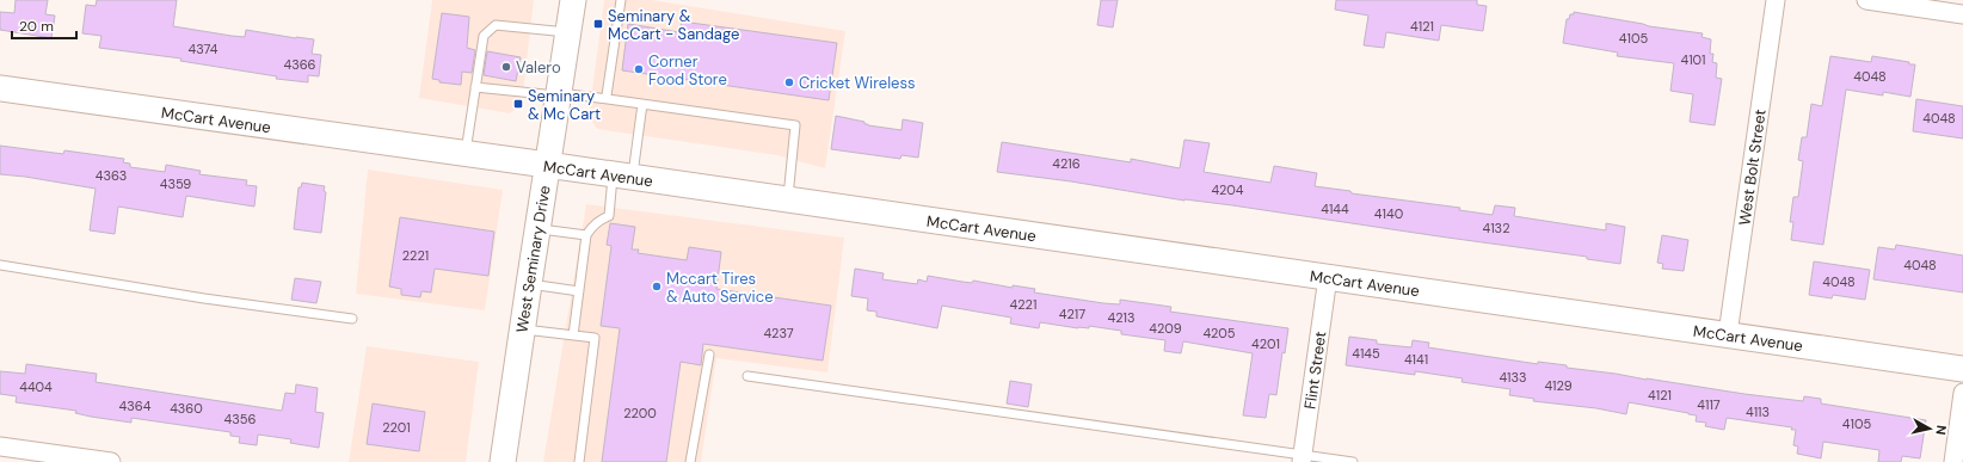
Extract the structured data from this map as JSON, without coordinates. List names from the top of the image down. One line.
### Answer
{"streets":{"main road":["McCart Avenue","West Seminary Drive"],"street":["West Bolt Street","Flint Street"]},"crossings":[["McCart Avenue","West Bolt Street"],["McCart Avenue","West Seminary Drive"],["McCart Avenue","Flint Street"]],"places":{"transit":["Seminary & McCart - Sandage","Seminary & Mc Cart"],"other":["Valero","Corner Food Store","Cricket Wireless","Mccart Tires & Auto Service"]},"house_numbers":["4121","4105","4374","4101","4366","4048","4048","4216","4363","4359","4204","4144","4140","4132","2221","4048","4048","4221","4217","4213","4209","4237","4205","4201","4145","4141","4133","4129","4404","4121","4117","4364","4360","4113","2200","4356","4105","2201"],"scale_bar":"20 m","north":"right"}
